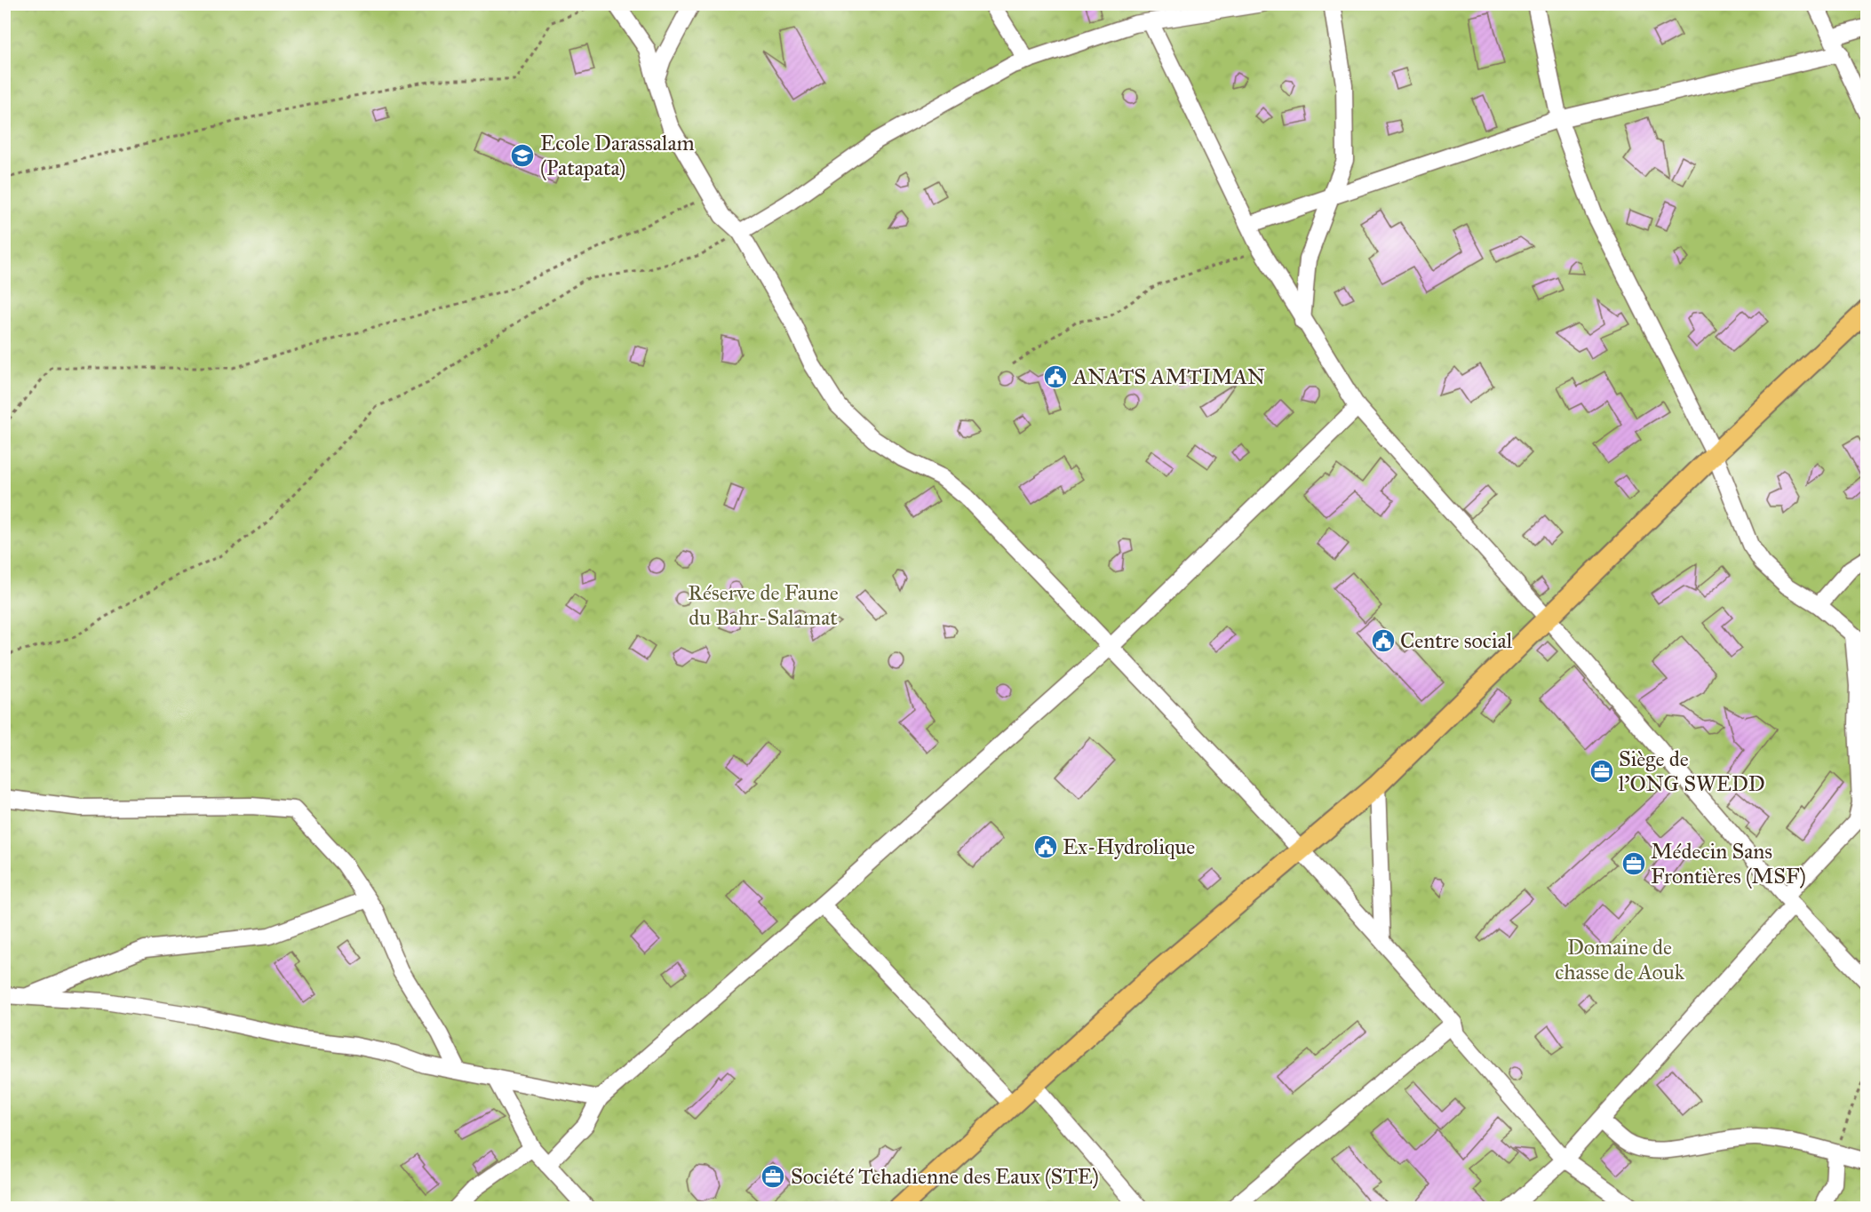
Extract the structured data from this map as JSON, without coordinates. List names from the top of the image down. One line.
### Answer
{"parks":["Réserve de Faune du Bahr-Salamat","Domaine de chasse de Aouk"],"places":{"school or university":["Ecole Darassalam (Patapata)"],"public building":["ANATS AMTIMAN","Centre social","Ex-Hydrolique"],"office":["Siège de l'ONG SWEDD","Médecin Sans Frontières (MSF)","Société Tchadienne des Eaux (STE)"]}}
